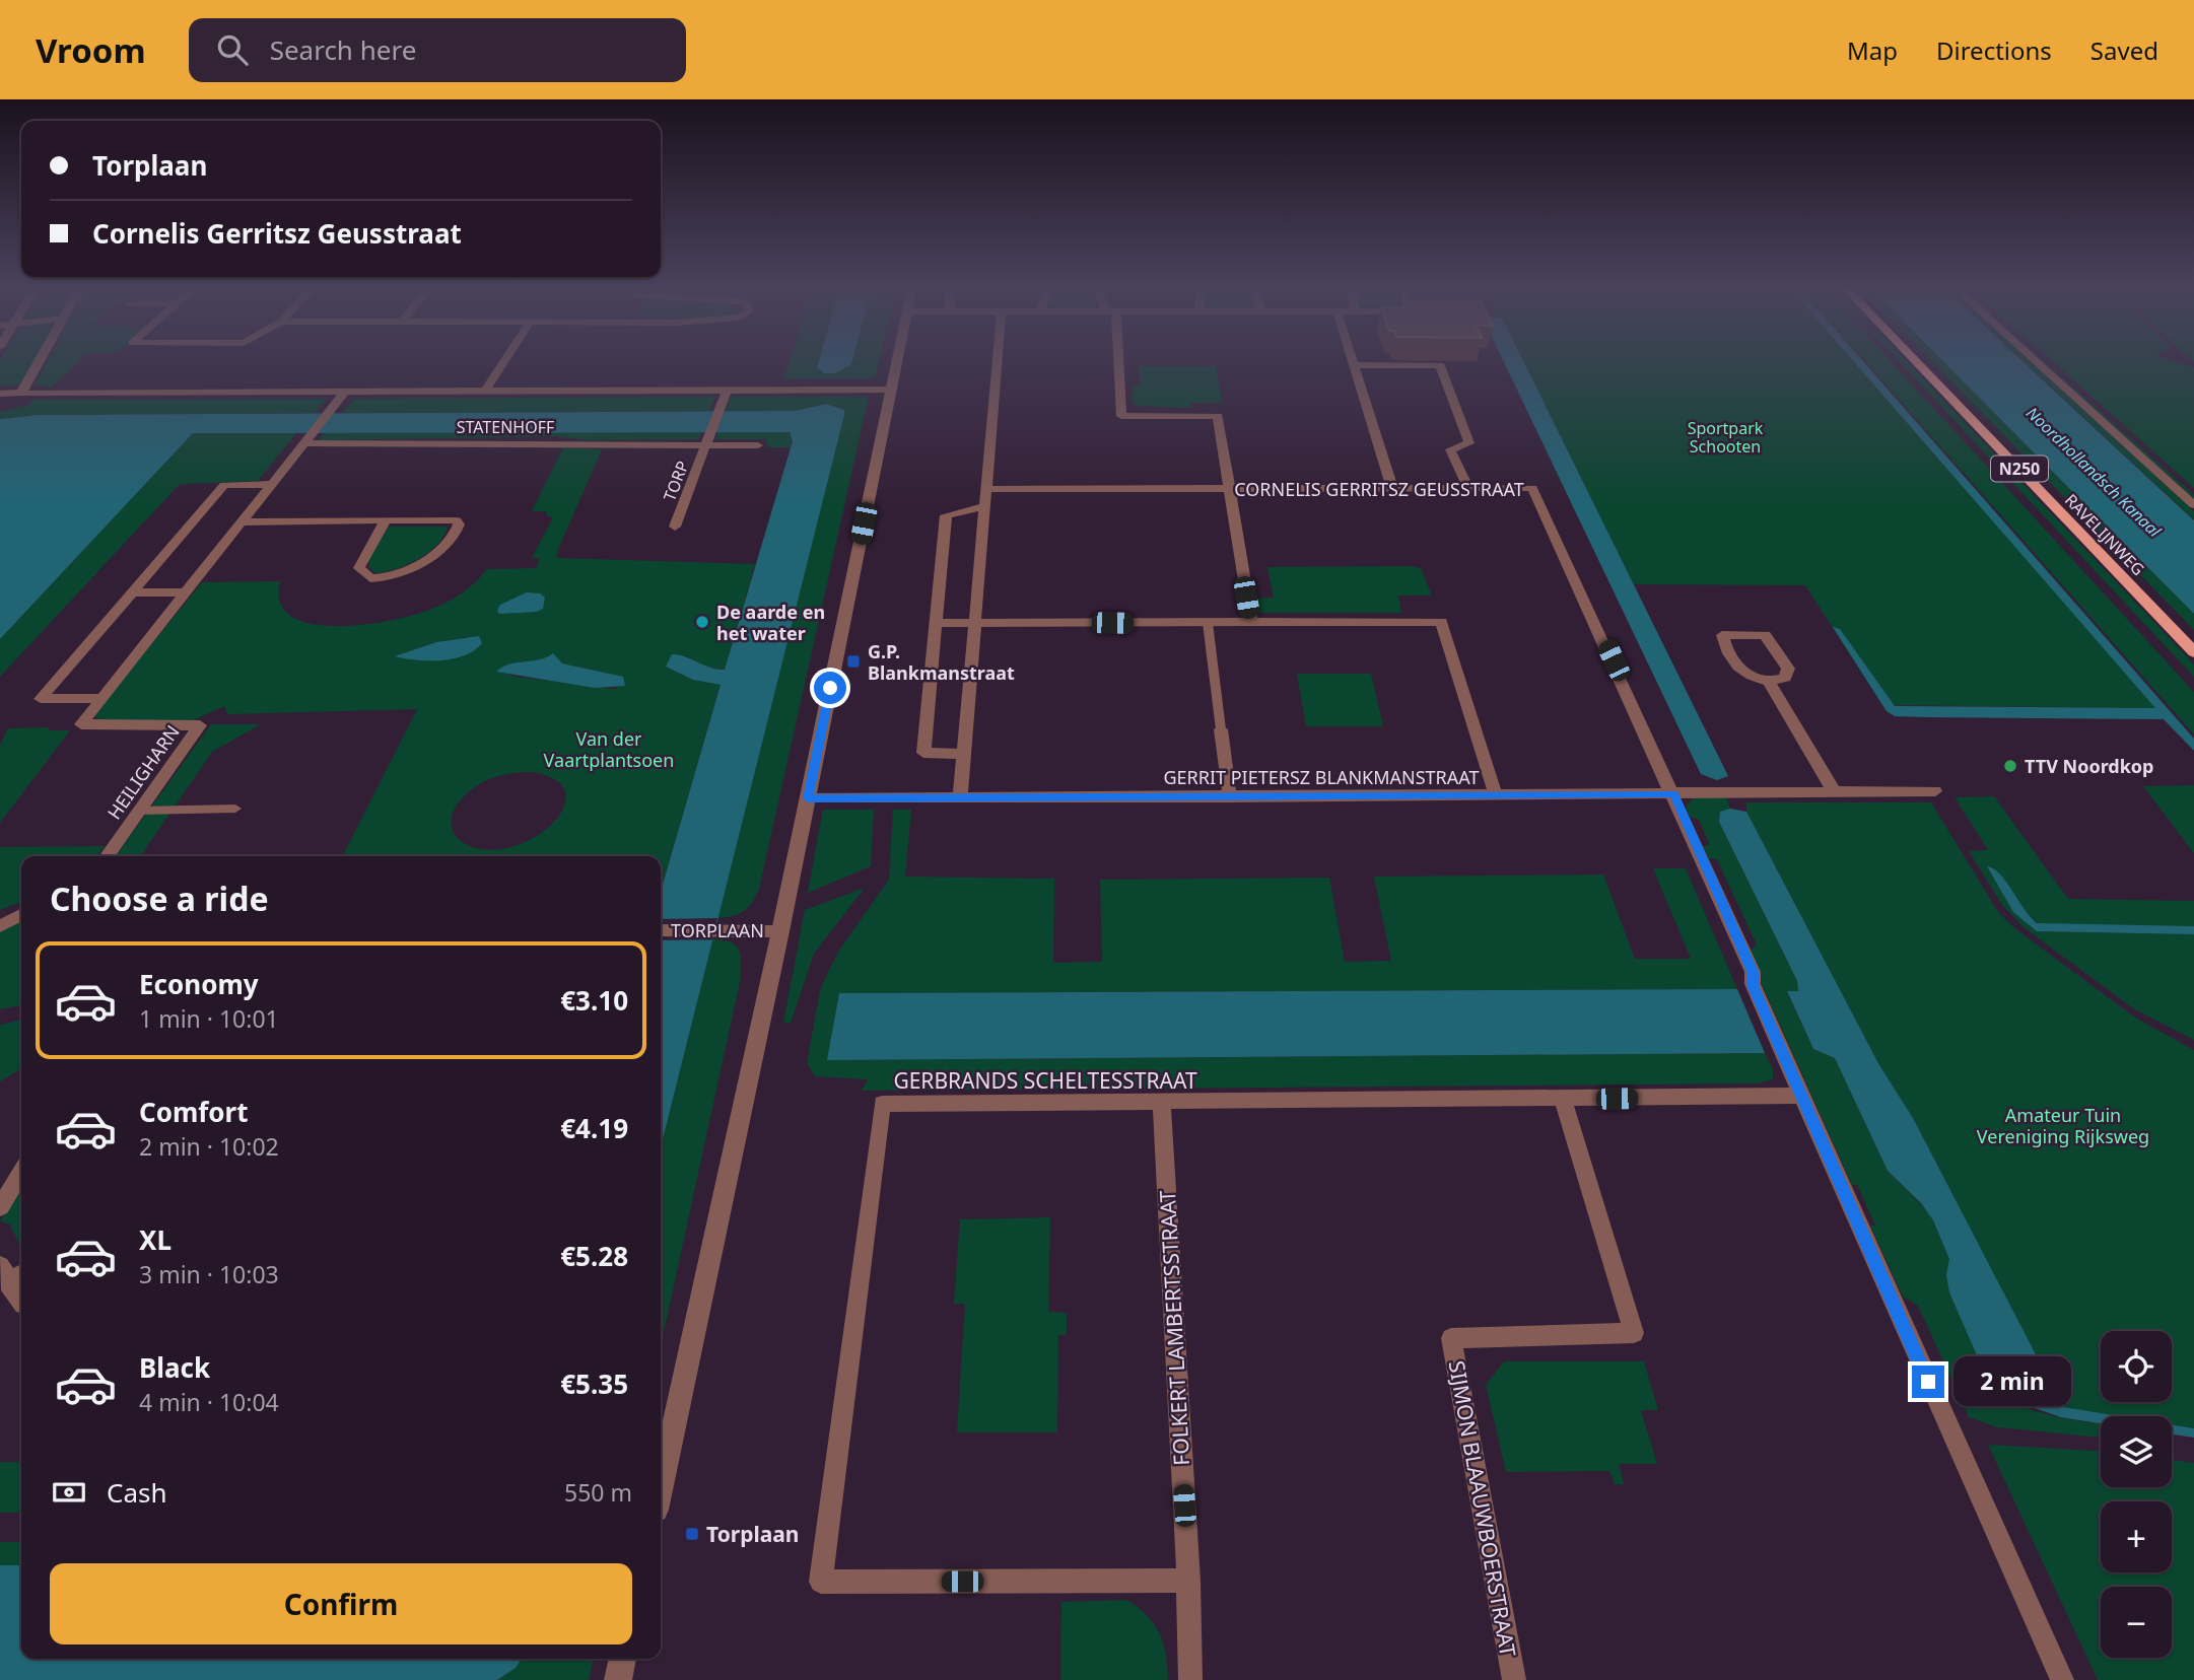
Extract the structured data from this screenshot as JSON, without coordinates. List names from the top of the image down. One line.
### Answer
{"streets":{"main road":["N250","RAVELIJNWEG"],"street":["STATENHOFF","TORP","CORNELIS GERRITSZ GEUSSTRAAT","HEILIGHARN","GERRIT PIETERSZ BLANKMANSTRAAT","TORPLAAN","GERBRANDS SCHELTESSTRAAT","FOLKERT LAMBERTSSTRAAT","SIJMON BLAAUWBOERSTRAAT"]},"crossings":[["STATENHOFF","TORP"],["STATENHOFF","HEILIGHARN"],["CORNELIS GERRITSZ GEUSSTRAAT","GERRIT PIETERSZ BLANKMANSTRAAT"],["CORNELIS GERRITSZ GEUSSTRAAT","GERBRANDS SCHELTESSTRAAT"],["GERRIT PIETERSZ BLANKMANSTRAAT","TORPLAAN"],["GERBRANDS SCHELTESSTRAAT","FOLKERT LAMBERTSSTRAAT"],["GERBRANDS SCHELTESSTRAAT","SIJMON BLAAUWBOERSTRAAT"]],"water":["Noordhollandsch Kanaal"],"parks":["Sportpark Schooten","Van der Vaartplantsoen","Amateur Tuin Vereniging Rijksweg"],"places":{"other":["De aarde en het water","TTV Noordkop"],"transit":["G.P. Blankmanstraat","Torplaan"]},"page":{"header":"Vroom","search":"Search here","nav":["Map","Directions","Saved"],"banner":["Torplaan","Cornelis Gerritsz Geusstraat"],"heading":"Choose a ride","list":[{"name":"Economy","note":"1 min · 10:01","value":"€3.10"},{"name":"Comfort","note":"2 min · 10:02","value":"€4.19"},{"name":"XL","note":"3 min · 10:03","value":"€5.28"},{"name":"Black","note":"4 min · 10:04","value":"€5.35"}],"map_buttons":["+","−"],"bubble":"2 min","pay":["Cash","550 m"],"buttons":"Confirm"}}
